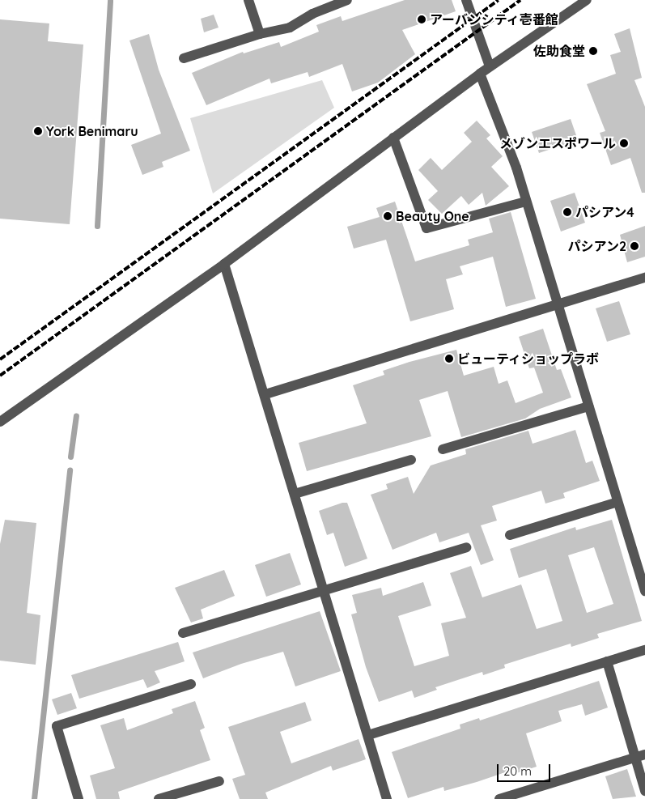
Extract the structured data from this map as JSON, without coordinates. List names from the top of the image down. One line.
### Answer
{"places":["アーバンシティ壱番館","佐助食堂","York Benimaru","メゾンエスポワール","パシアン4","Beauty One","パシアン2","ビューティショップラボ"],"scale_bar":"20 m"}
